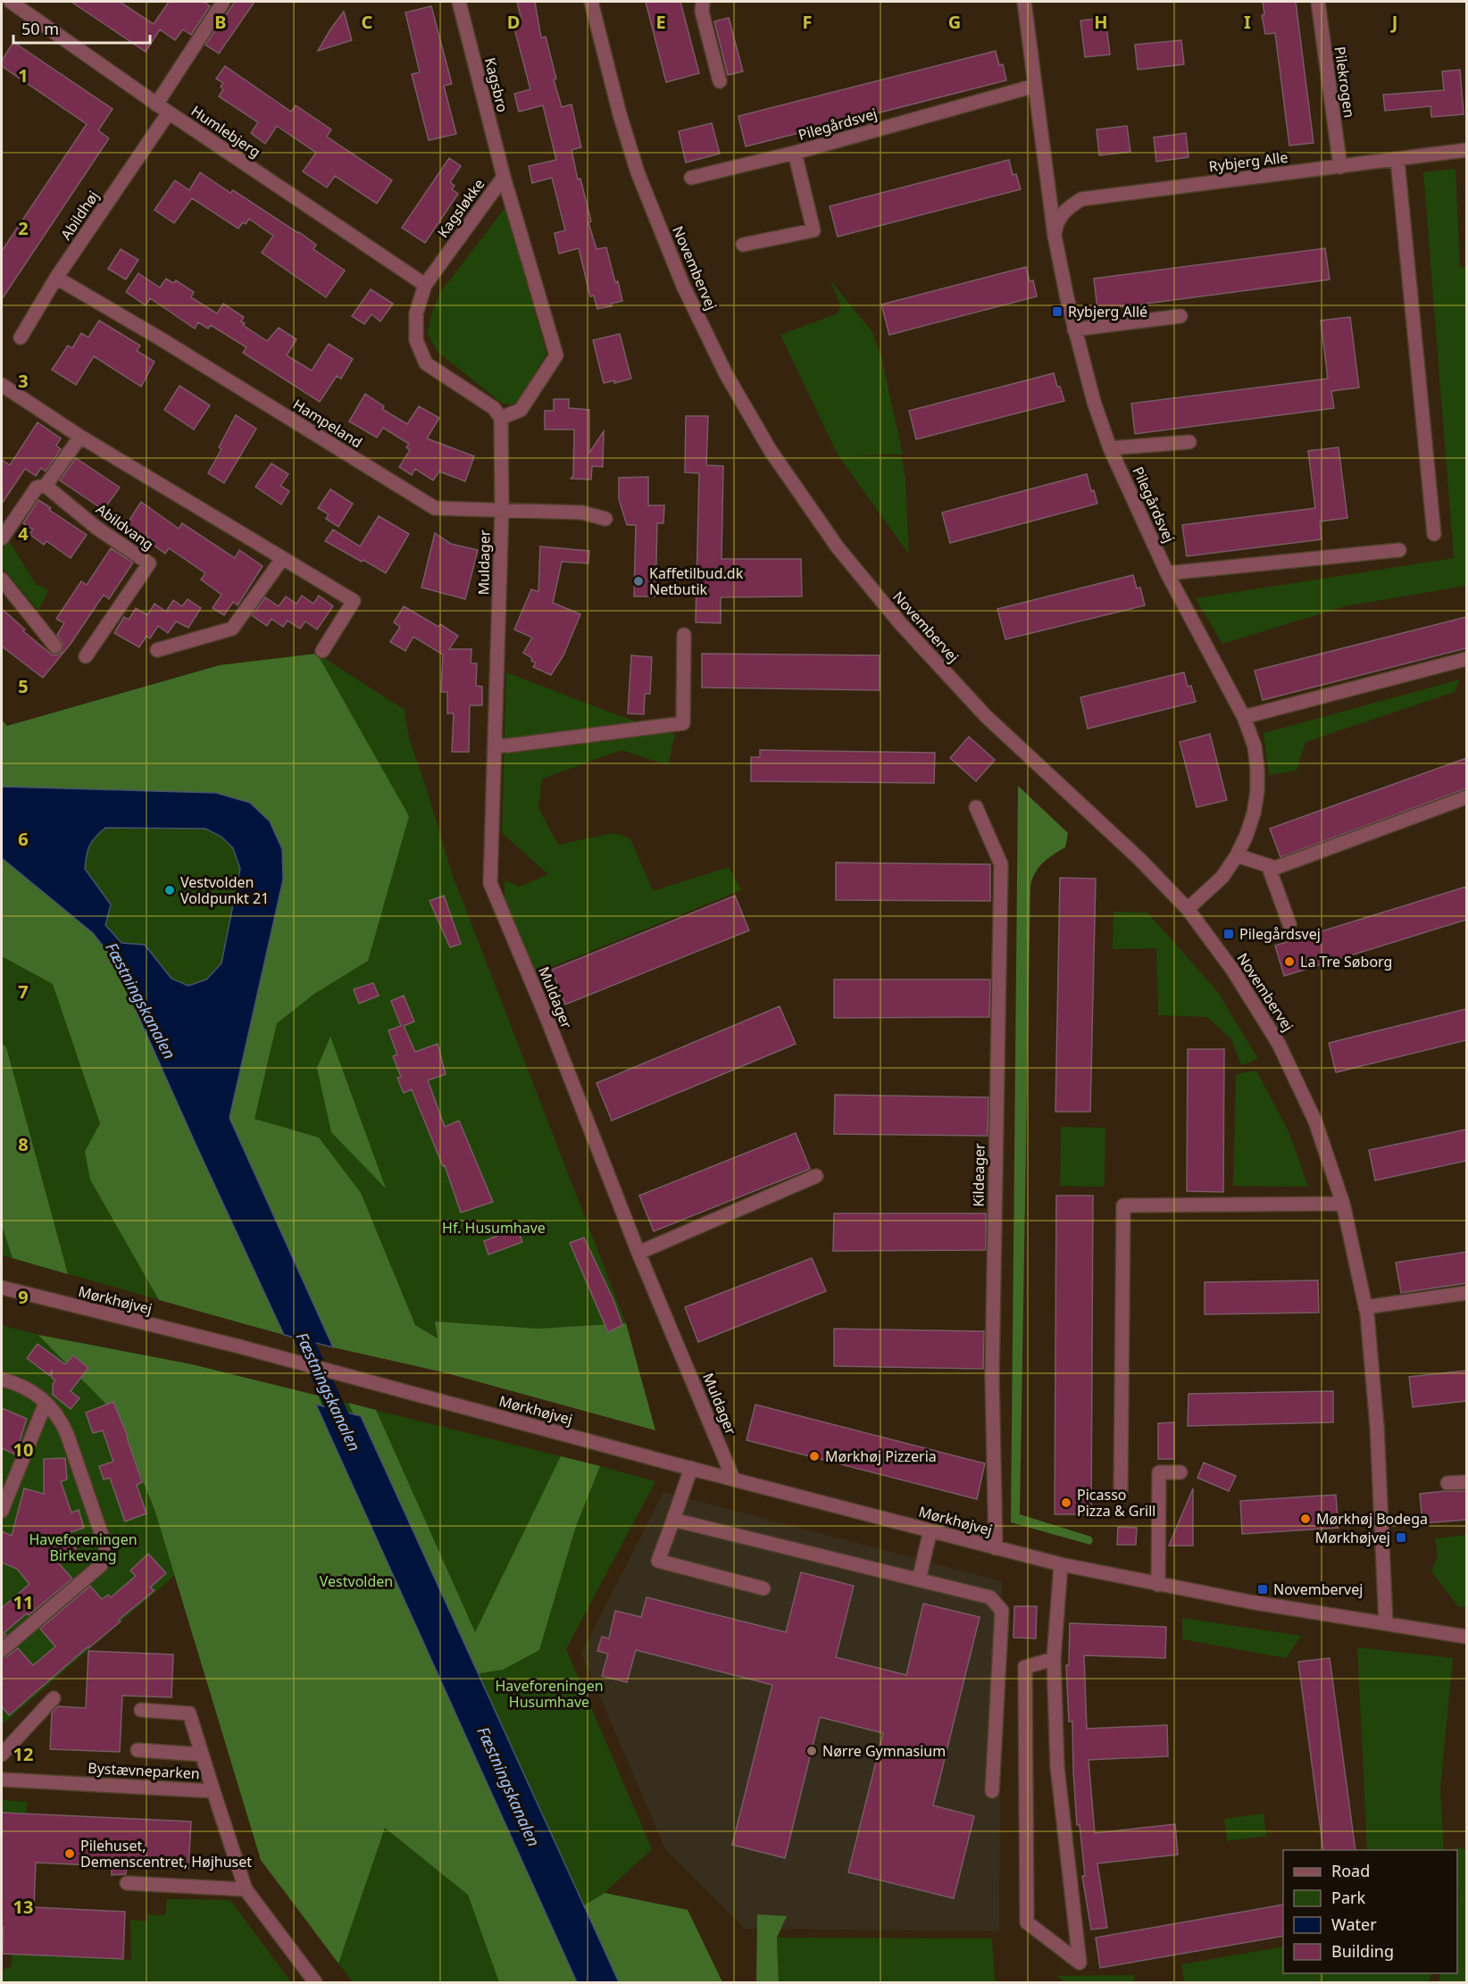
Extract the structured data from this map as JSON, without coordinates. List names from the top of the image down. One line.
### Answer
{"streets":{"street":["Pilekrogen","Kagsbro","Pilegårdsvej","Humlebjerg","Rybjerg Alle","Kagsløkke","Abildhøj","Novembervej","Hampeland","Abildvang","Muldager","Kildeager","Mørkhøjvej","Bystævneparken"]},"crossings":[["Pilekrogen","Rybjerg Alle"],["Kagsbro","Kagsløkke"],["Pilegårdsvej","Rybjerg Alle"],["Pilegårdsvej","Novembervej"],["Humlebjerg","Kagsløkke"],["Humlebjerg","Abildhøj"],["Abildhøj","Hampeland"],["Novembervej","Mørkhøjvej"],["Hampeland","Muldager"],["Muldager","Mørkhøjvej"],["Kildeager","Mørkhøjvej"]],"water":["Fæstningskanalen"],"parks":["Hf. Husumhave","Haveforeningen Birkevang","Vestvolden","Haveforeningen Husumhave"],"places":{"transit":["Rybjerg Allé","Pilegårdsvej","Mørkhøjvej","Novembervej"],"other":["Kaffetilbud.dk Netbutik","Vestvolden Voldpunkt 21","La Tre Søborg","Mørkhøj Pizzeria","Picasso Pizza & Grill","Mørkhøj Bodega","Nørre Gymnasium","Pilehuset, Demenscentret, Højhuset"]},"legend":["Road","Park","Water","Building"],"scale_bar":"50 m","grid":{"columns":["B","C","D","E","F","G","H","I","J"],"rows":["1","2","3","4","5","6","7","8","9","10","11","12","13"]}}
